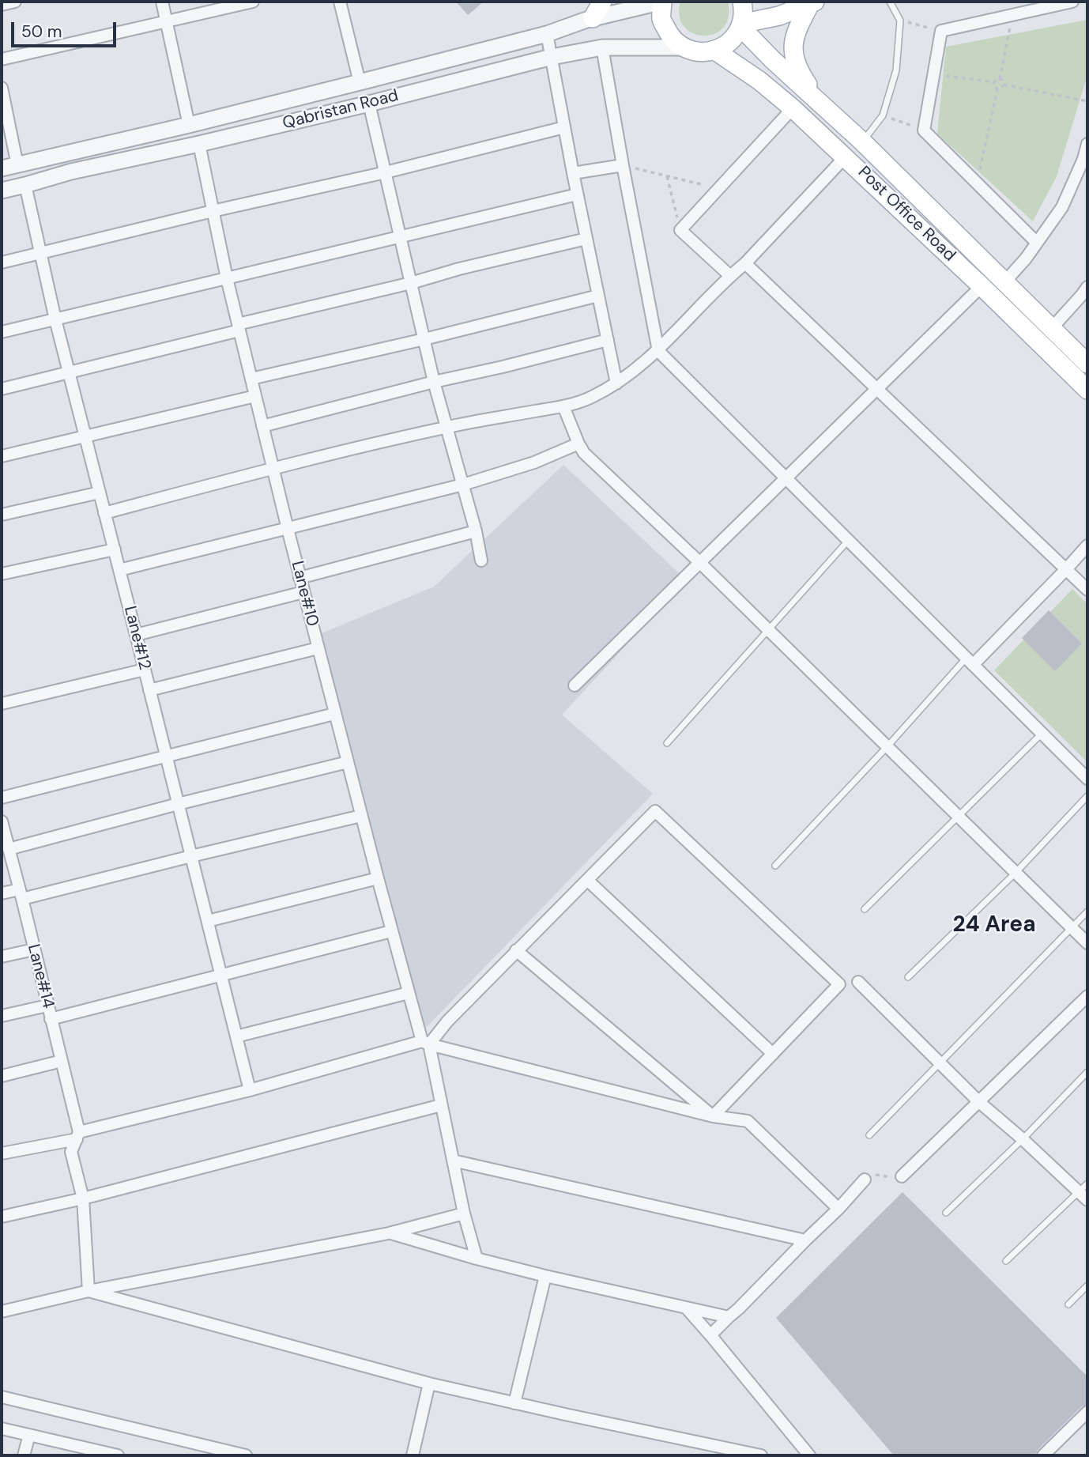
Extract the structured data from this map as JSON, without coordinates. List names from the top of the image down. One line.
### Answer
{"streets":{"main road":["Post Office Road"],"street":["Qabristan Road","Lane#10","Lane#12","Lane#14"]},"crossings":[["Qabristan Road","Lane#10"],["Qabristan Road","Lane#12"]],"districts":["24 Area"],"scale_bar":"50 m"}
